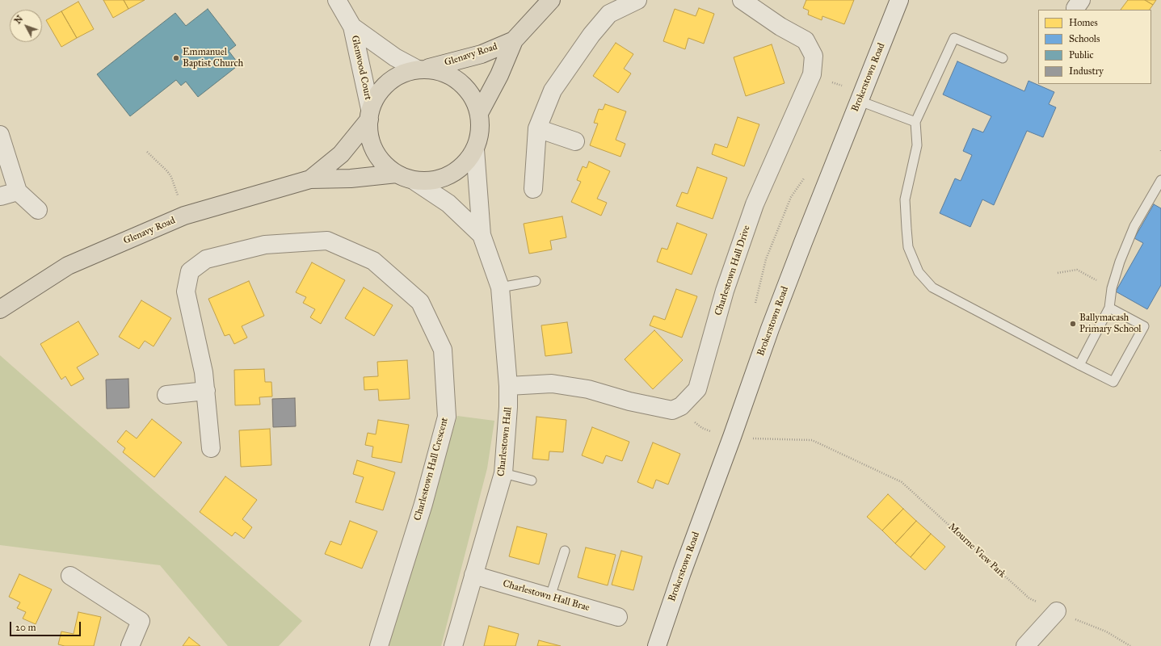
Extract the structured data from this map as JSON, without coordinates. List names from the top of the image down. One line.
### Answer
{"streets":{"main road":["Glenavy Road"],"street":["Glenwood Court","Brokerstown Road","Charlestown Hall Drive","Charlestown Hall","Charlestown Hall Crescent","Charlestown Hall Brae"],"path":["Mourne View Park"]},"crossings":[["Glenavy Road","Glenwood Court"],["Glenavy Road","Charlestown Hall"],["Glenwood Court","Charlestown Hall"],["Brokerstown Road","Mourne View Park"],["Charlestown Hall Drive","Charlestown Hall"],["Charlestown Hall","Charlestown Hall Brae"]],"places":["Emmanuel Baptist Church","Ballymacash Primary School"],"legend":["Homes","Schools","Public","Industry"],"scale_bar":"20 m","north":"top left"}
